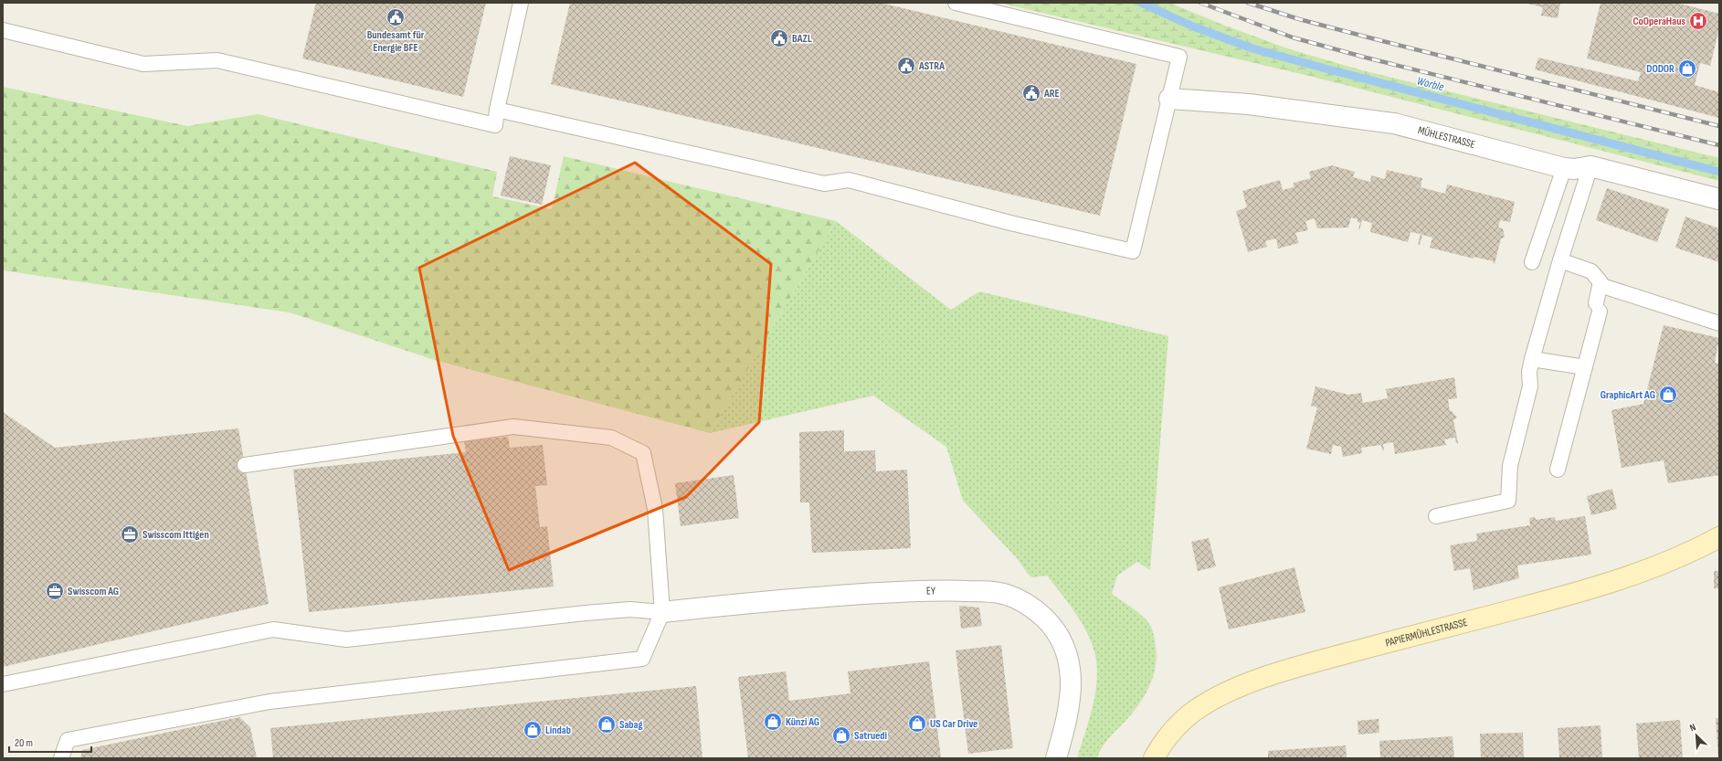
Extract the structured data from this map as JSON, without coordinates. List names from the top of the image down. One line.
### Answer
{"streets":{"main road":["PAPIERMÜHLESTRASSE"],"street":["MÜHLESTRASSE","EY"]},"water":["Worble"],"places":{"public building":["Bundesamt für Energie BFE","BAZL","ASTRA","ARE"],"hospital":["CoOperaHaus"],"shop":["DODOR","GraphicArt AG","Künzi AG","US Car Drive","Sabag","Lindab","Satruedi"],"office":["Swisscom Ittigen","Swisscom AG"]},"scale_bar":"20 m","north":"top left"}
